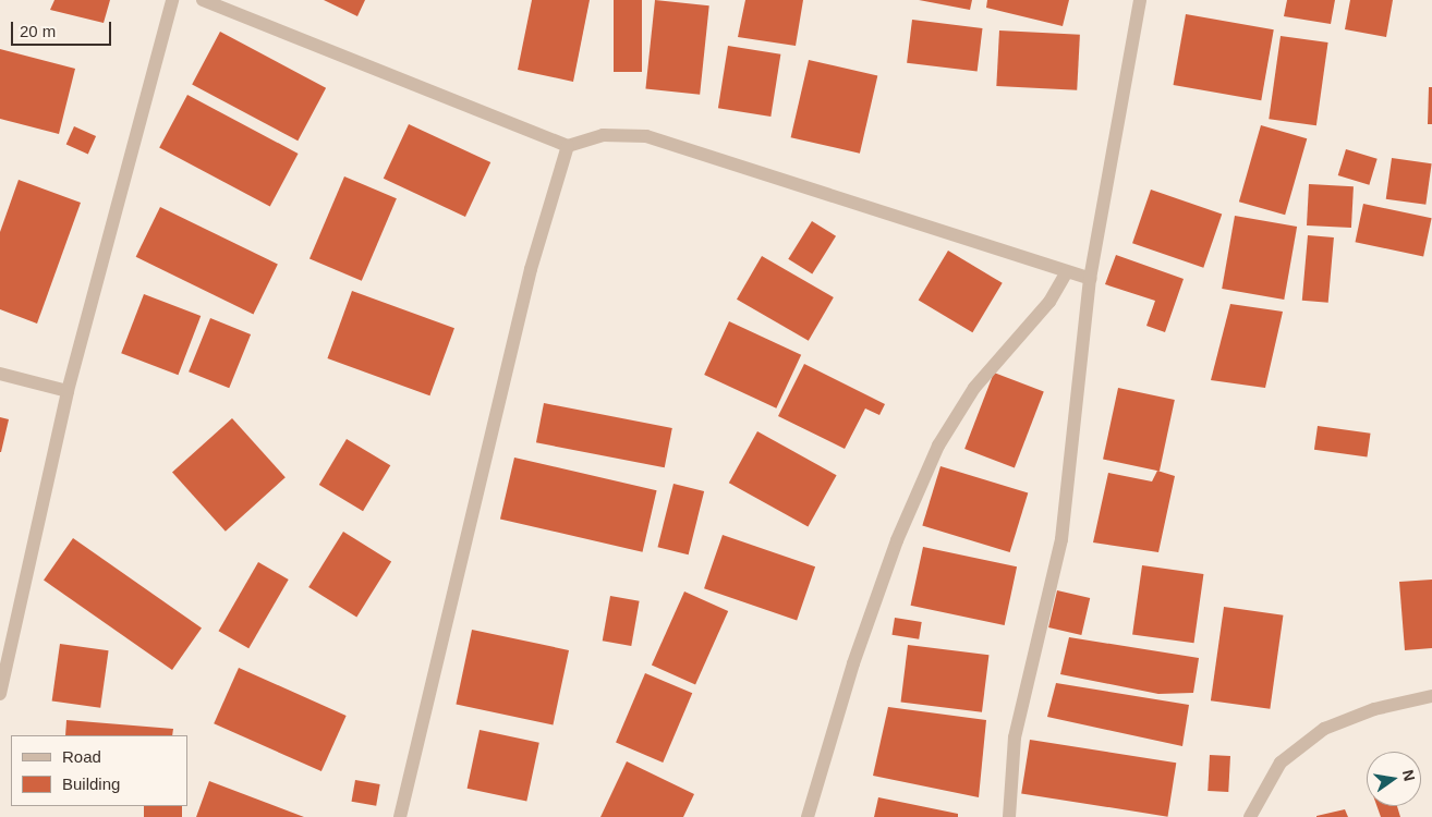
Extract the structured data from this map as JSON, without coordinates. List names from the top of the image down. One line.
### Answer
{"legend":["Road","Building"],"scale_bar":"20 m","north":"right"}
